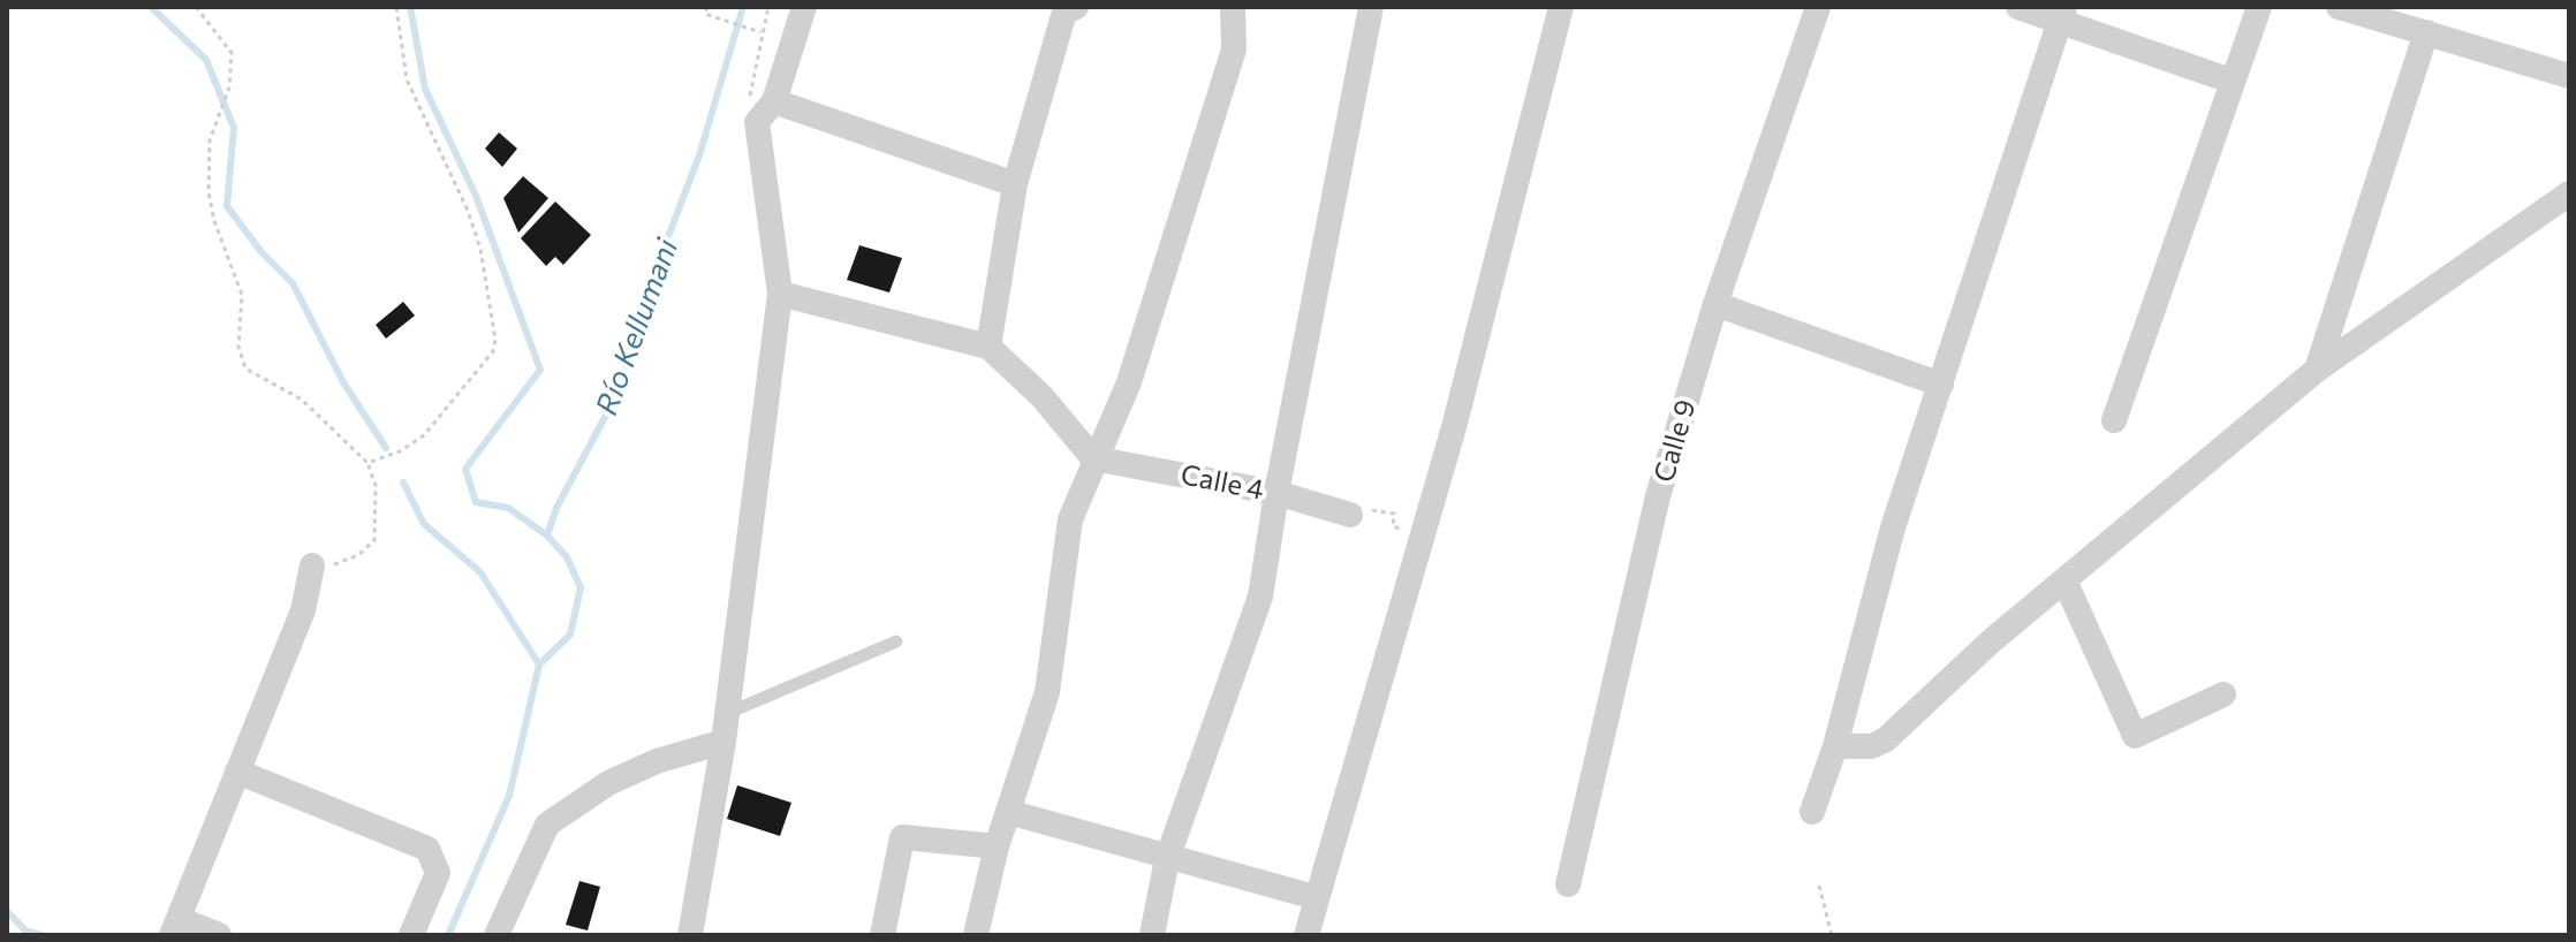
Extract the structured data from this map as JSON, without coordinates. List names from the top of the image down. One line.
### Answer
{"streets":{"street":["Calle 9","Calle 4"]},"water":["Río Kellumani"]}
